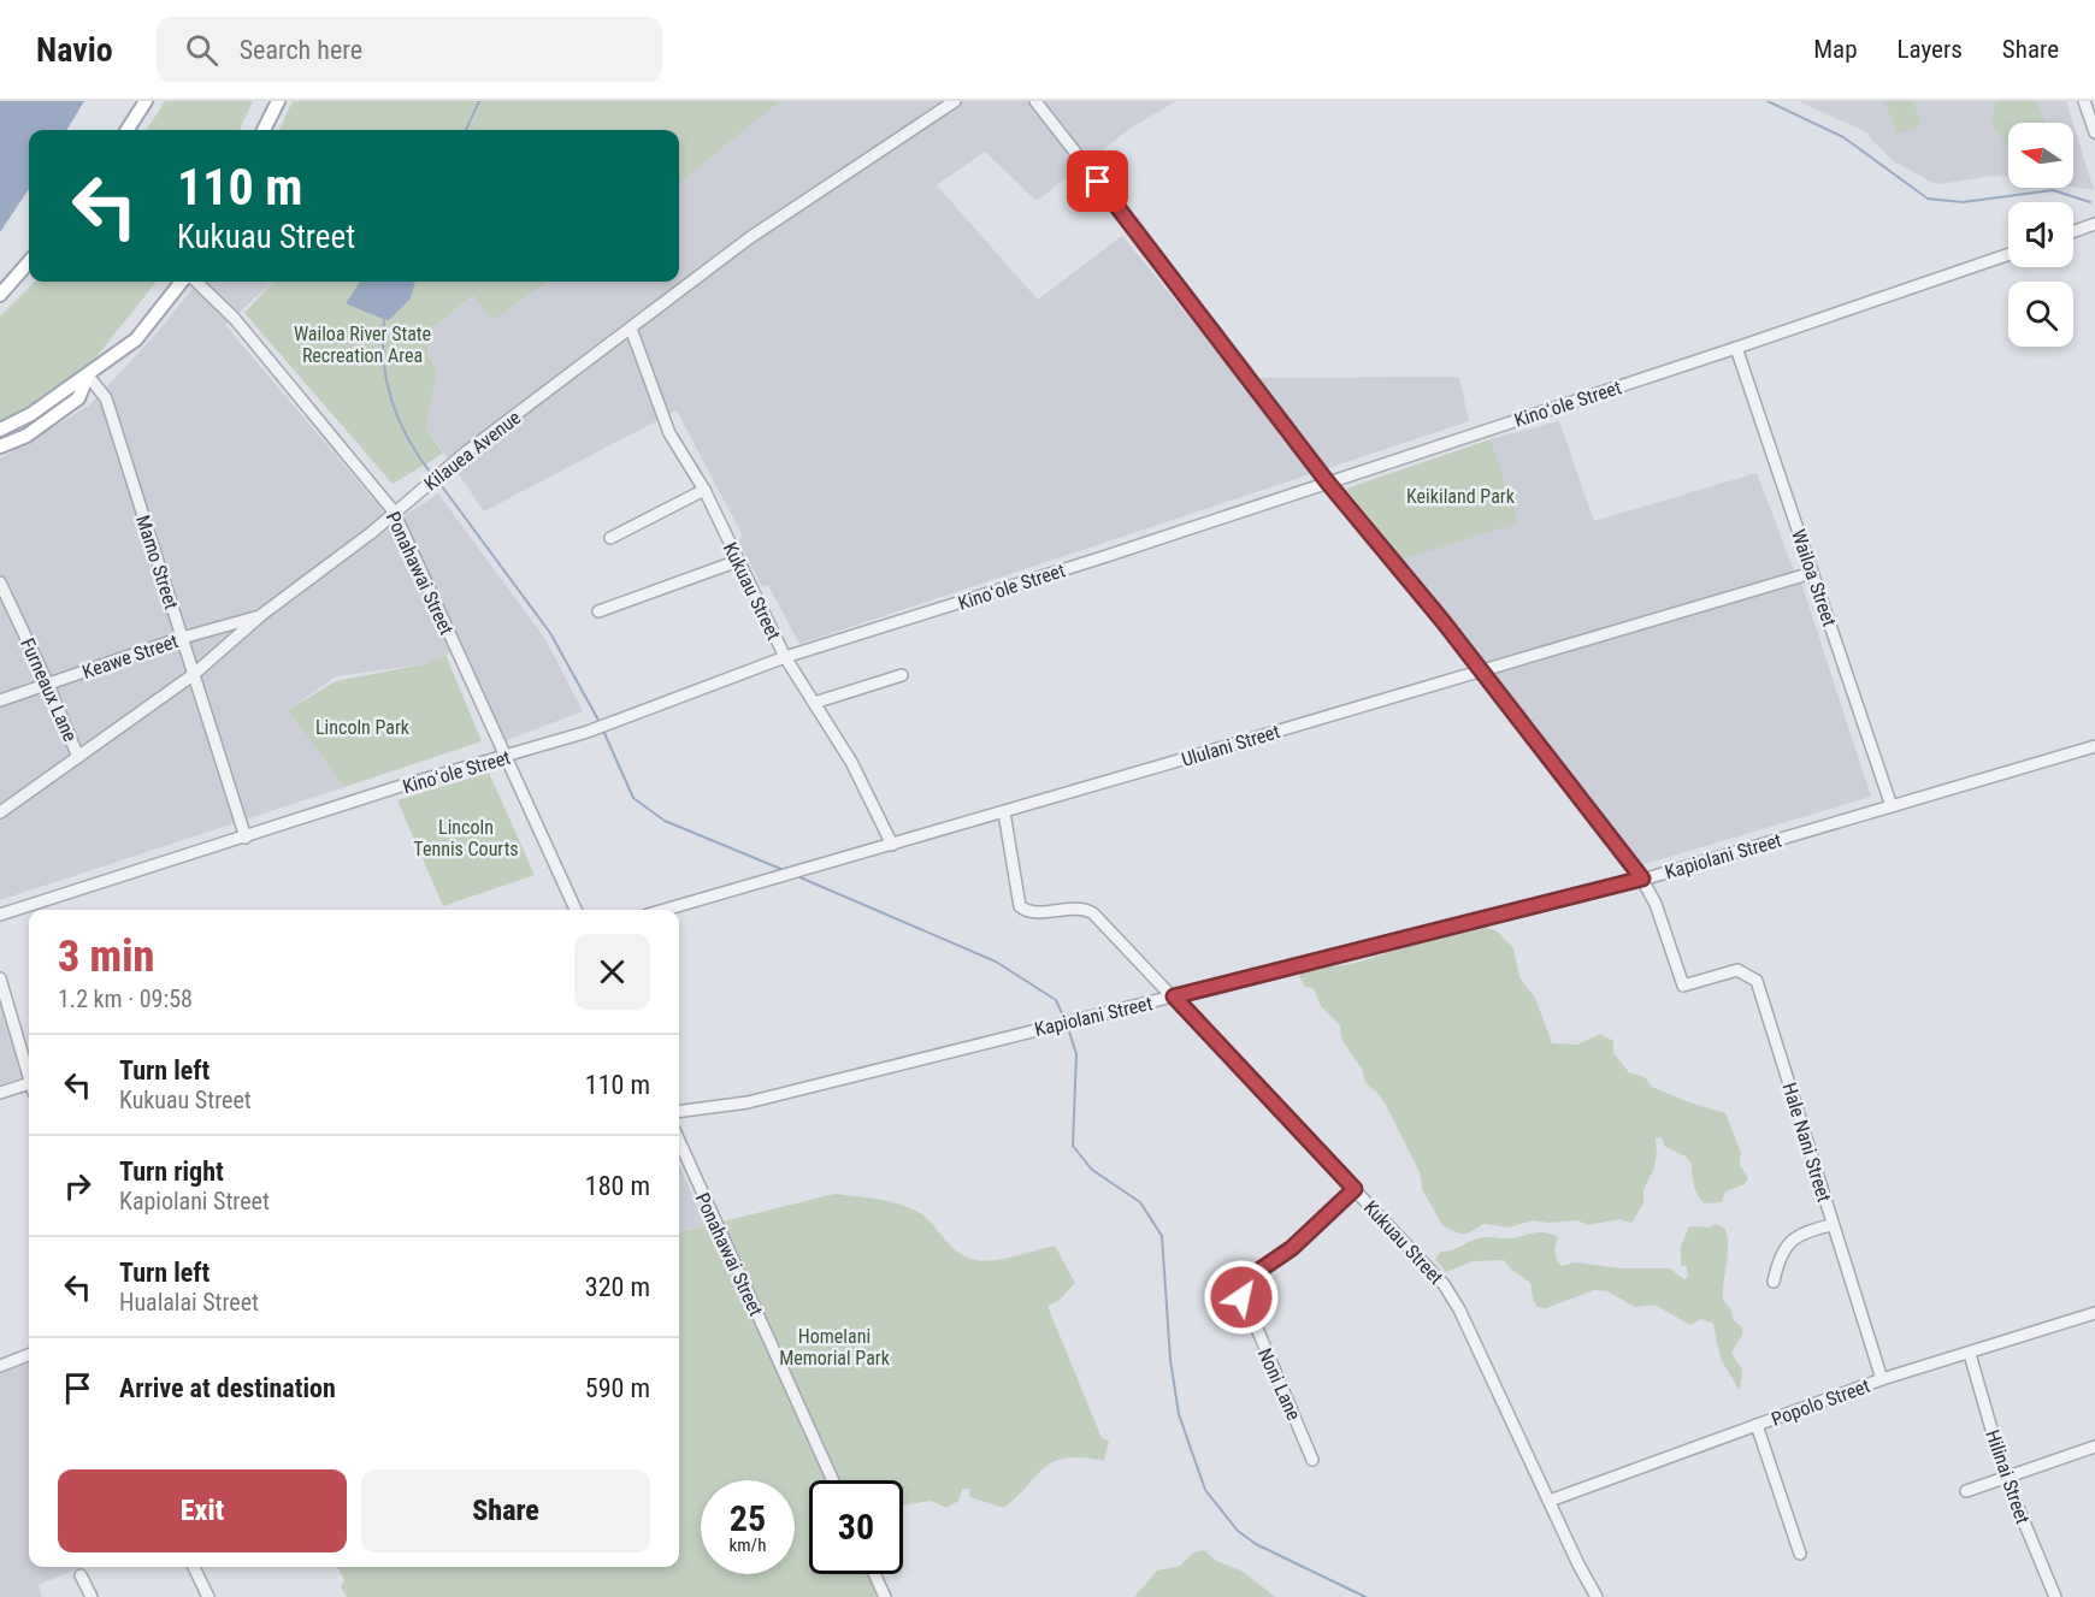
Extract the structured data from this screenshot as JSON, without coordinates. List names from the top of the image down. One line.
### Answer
{"streets":{"street":["Kinoʻole Street","Kilauea Avenue","Mamo Street","Ponahawai Street","Wailoa Street","Kukuau Street","Keawe Street","Furneaux Lane","Ululani Street","Kapiolani Street","Hale Nani Street","Noni Lane","Popolo Street","Hilinai Street"]},"crossings":[["Kinoʻole Street","Mamo Street"],["Kinoʻole Street","Ponahawai Street"],["Kinoʻole Street","Wailoa Street"],["Kinoʻole Street","Kukuau Street"],["Kilauea Avenue","Mamo Street"],["Kilauea Avenue","Ponahawai Street"],["Kilauea Avenue","Kukuau Street"],["Kilauea Avenue","Keawe Street"],["Kilauea Avenue","Furneaux Lane"],["Mamo Street","Keawe Street"],["Wailoa Street","Ululani Street"],["Wailoa Street","Kapiolani Street"],["Kukuau Street","Ululani Street"],["Kukuau Street","Kapiolani Street"],["Kukuau Street","Noni Lane"],["Kukuau Street","Popolo Street"],["Keawe Street","Furneaux Lane"],["Kapiolani Street","Hale Nani Street"],["Hale Nani Street","Popolo Street"],["Popolo Street","Hilinai Street"]],"parks":["Wailoa River State Recreation Area","Keikiland Park","Lincoln Park","Lincoln Tennis Courts","Homelani Memorial Park"],"north":"left","page":{"header":"Navio","search":"Search here","nav":["Map","Layers","Share"],"turn":["110 m","Kukuau Street"],"heading":["3 min","1.2 km · 09:58"],"list":[{"name":"Turn left","note":"Kukuau Street","value":"110 m"},{"name":"Turn right","note":"Kapiolani Street","value":"180 m"},{"name":"Turn left","note":"Hualalai Street","value":"320 m"},{"name":"Arrive at destination","value":"590 m"}],"buttons":["Exit","Share"],"speed":"25 km/h","limit":"30"}}
